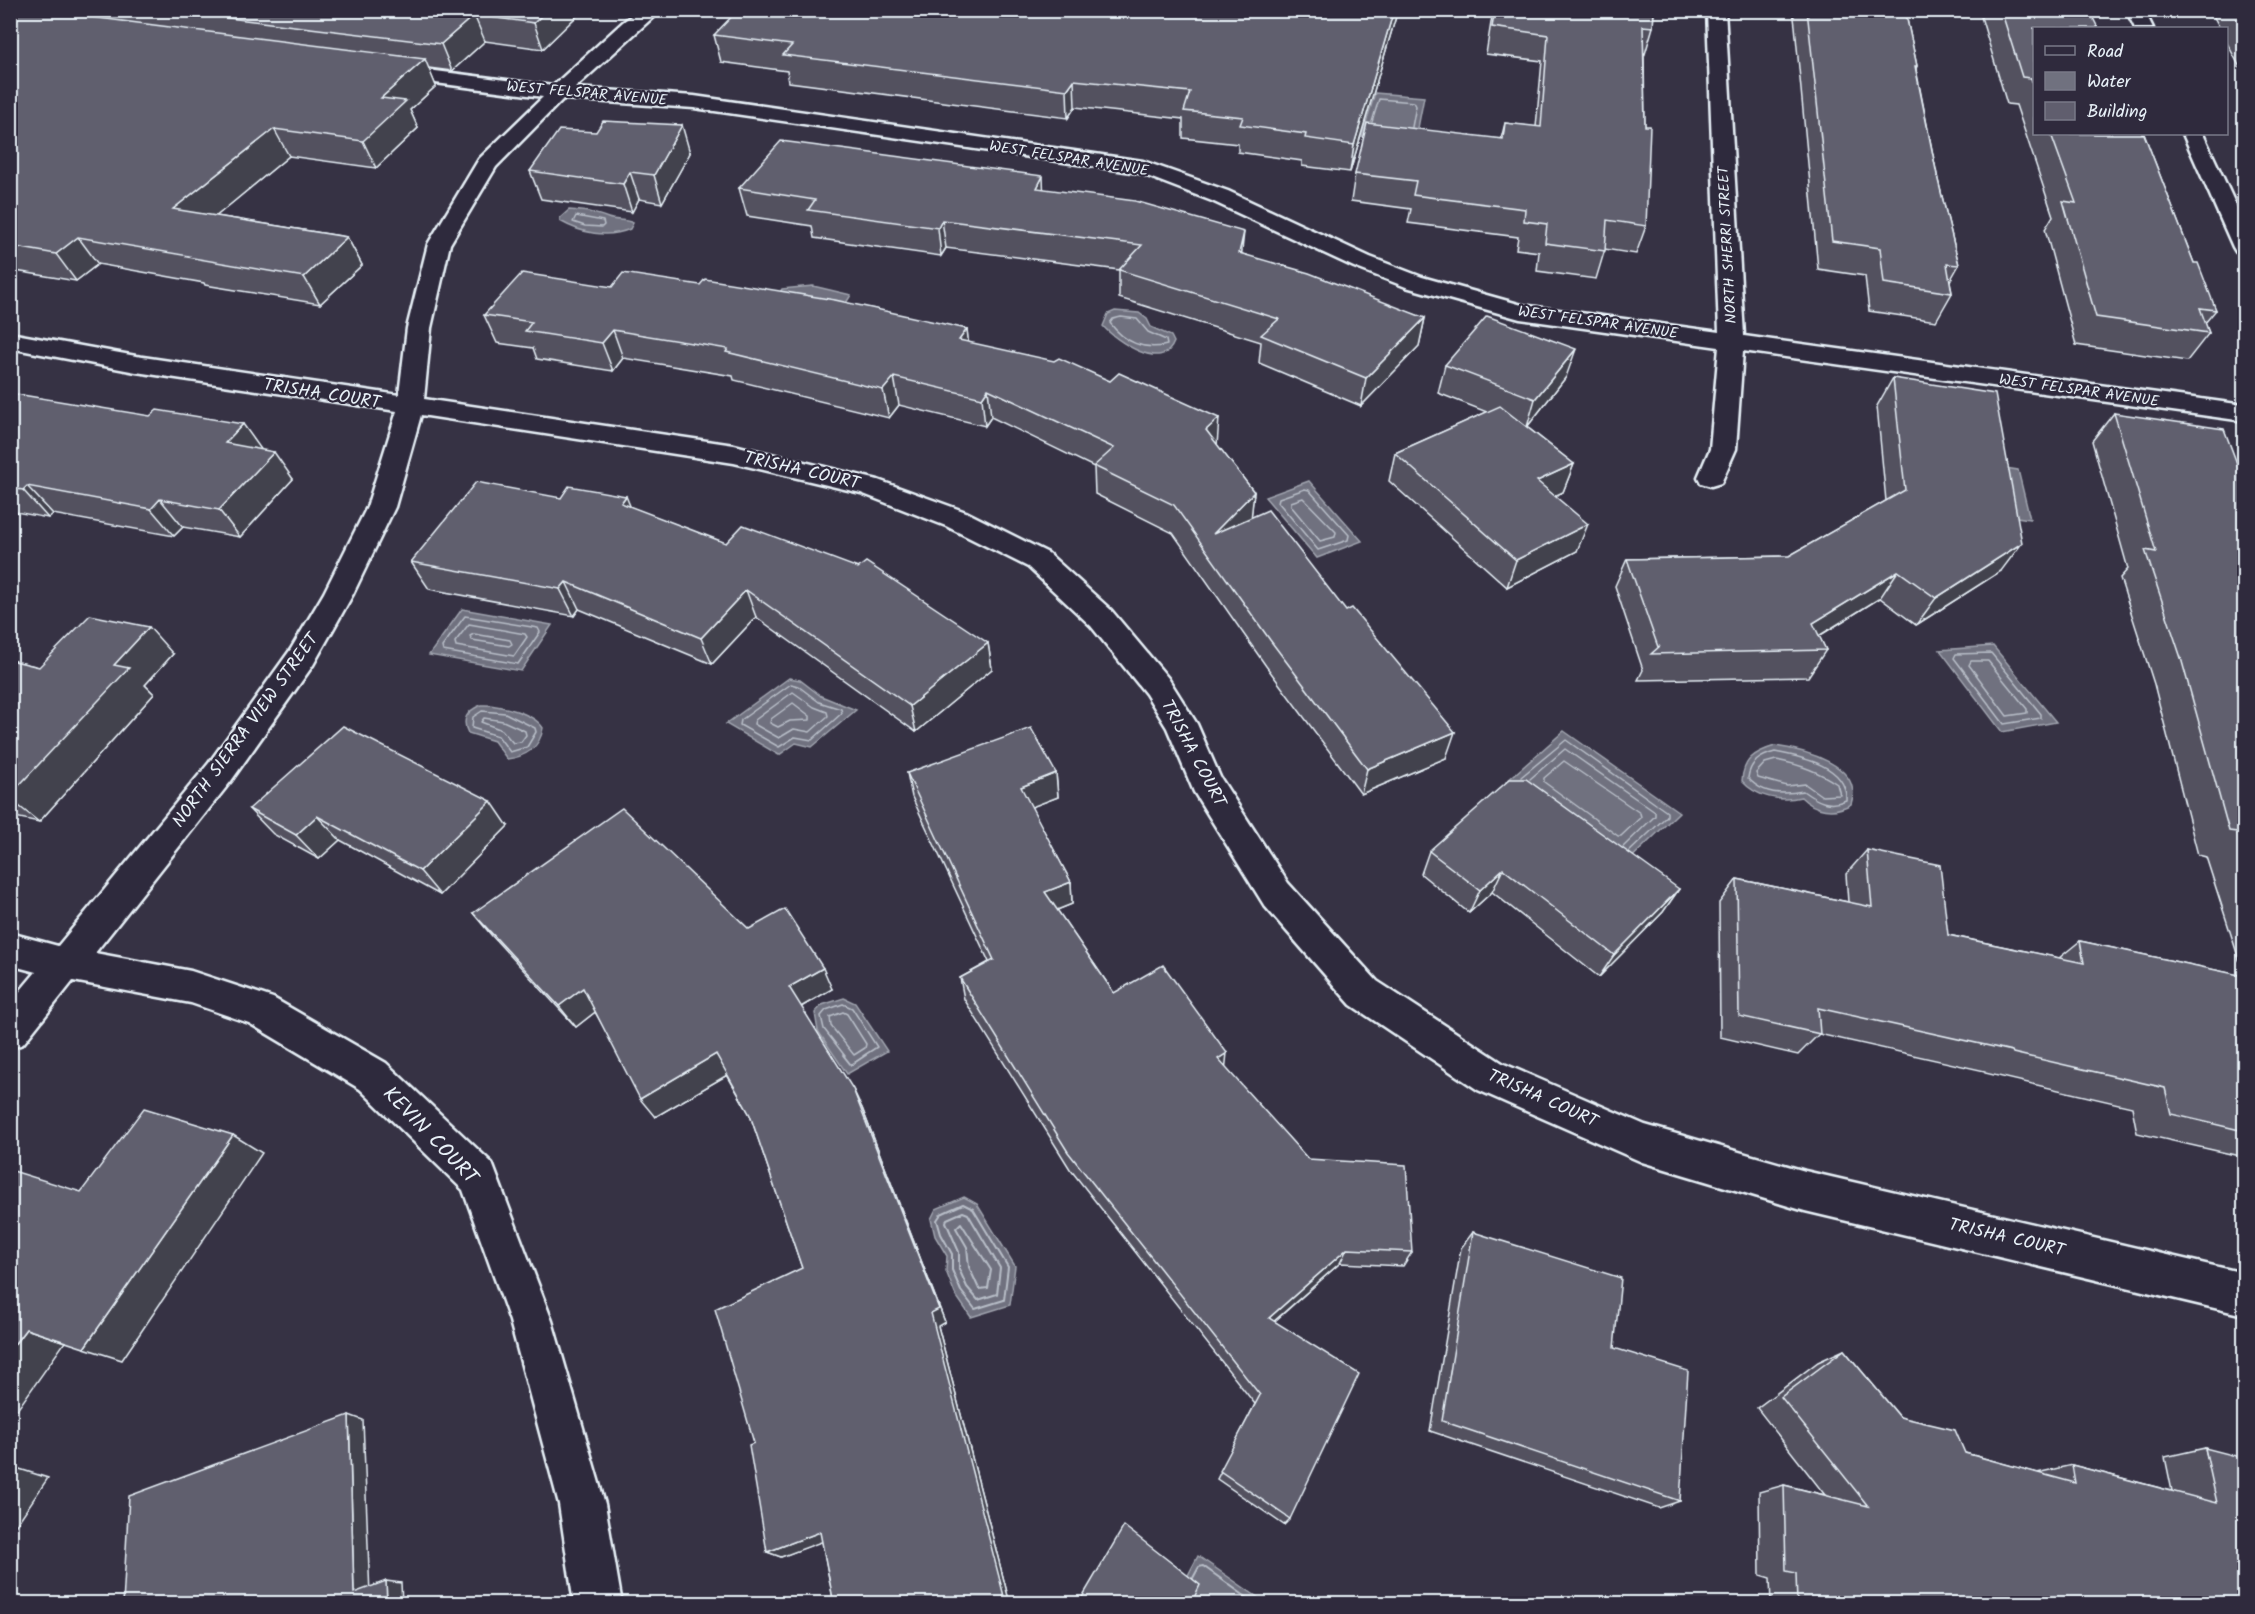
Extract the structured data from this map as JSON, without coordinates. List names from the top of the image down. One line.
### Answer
{"streets":{"street":["WEST FELSPAR AVENUE","NORTH SHERRI STREET","TRISHA COURT","NORTH SIERRA VIEW STREET","KEVIN COURT"]},"crossings":[["WEST FELSPAR AVENUE","NORTH SHERRI STREET"],["WEST FELSPAR AVENUE","NORTH SIERRA VIEW STREET"],["TRISHA COURT","NORTH SIERRA VIEW STREET"],["NORTH SIERRA VIEW STREET","KEVIN COURT"]],"legend":["Road","Water","Building"]}
